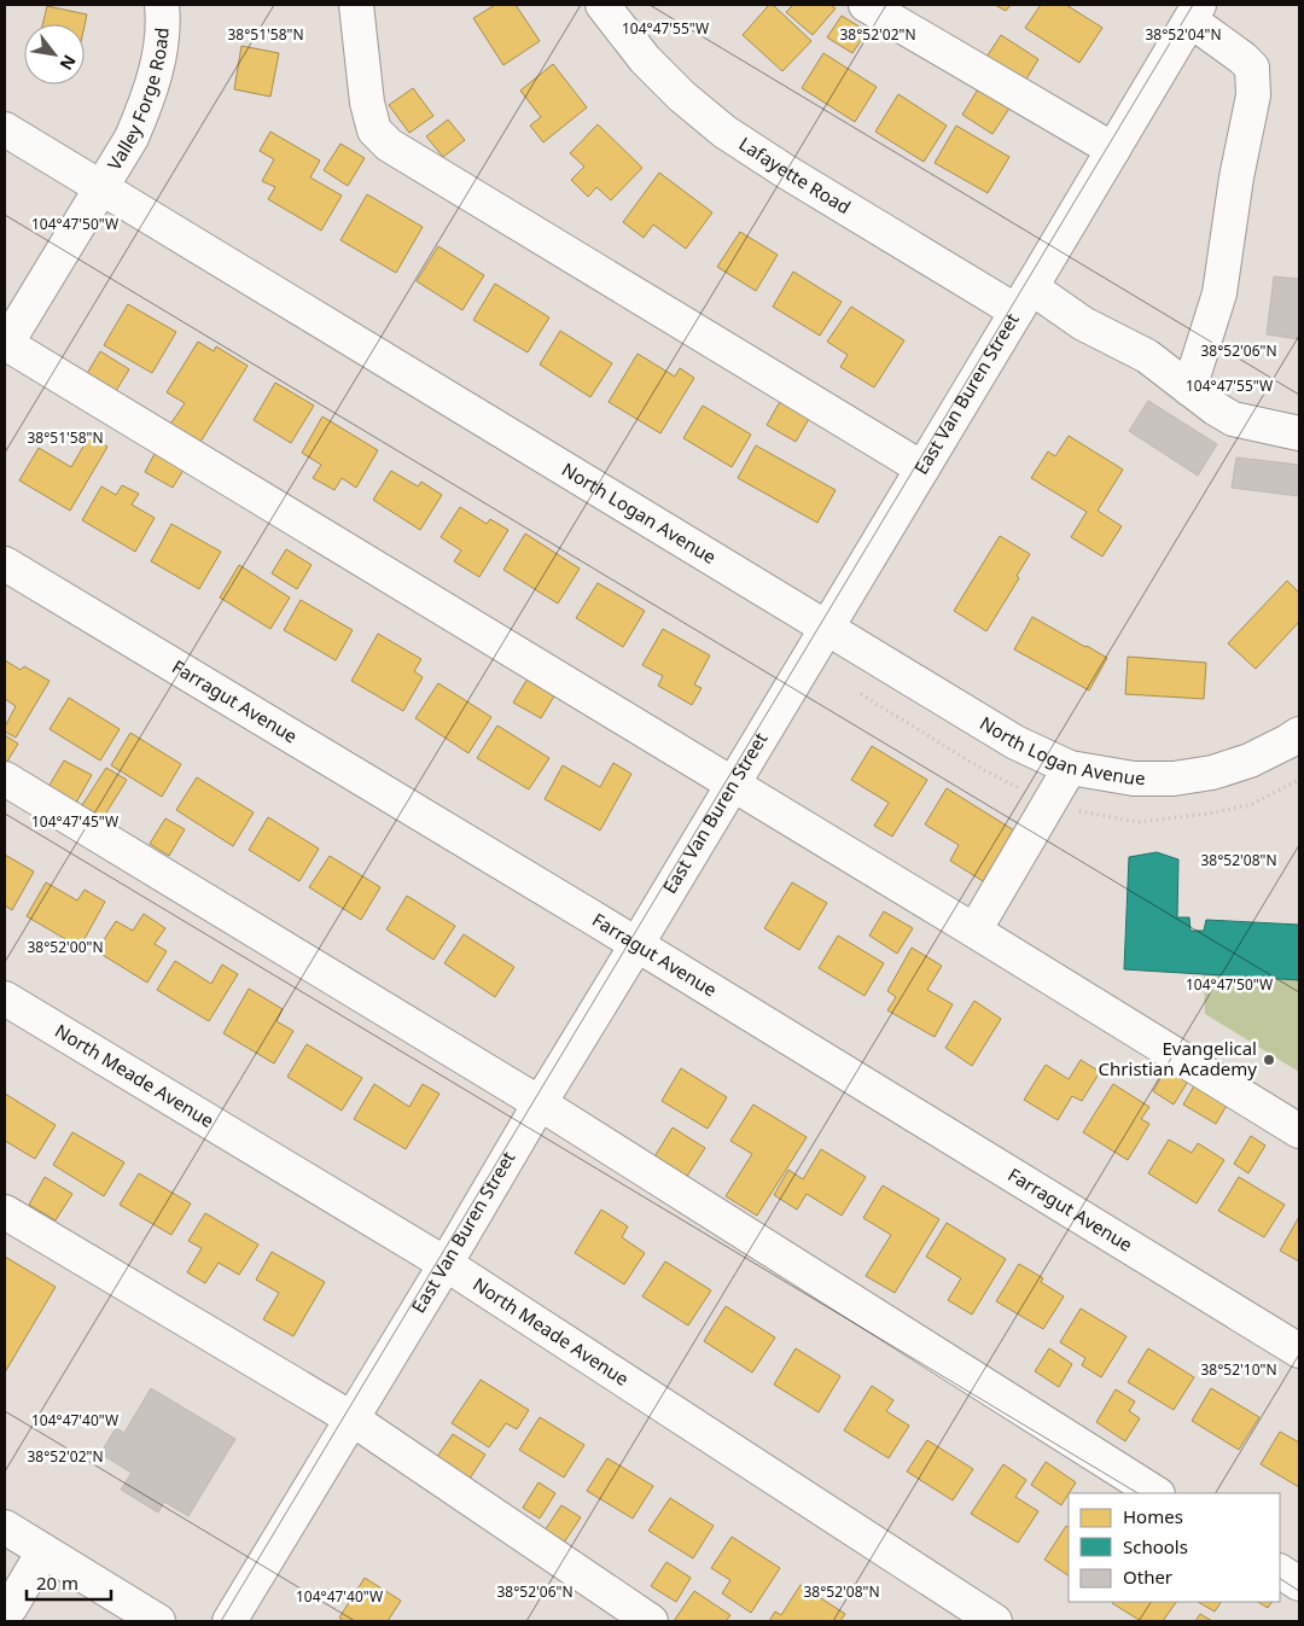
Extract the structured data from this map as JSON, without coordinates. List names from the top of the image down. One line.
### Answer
{"streets":{"street":["Valley Forge Road","Lafayette Road","East Van Buren Street","North Logan Avenue","Farragut Avenue","North Meade Avenue"]},"crossings":[["Valley Forge Road","North Logan Avenue"],["Lafayette Road","East Van Buren Street"],["East Van Buren Street","North Logan Avenue"],["East Van Buren Street","Farragut Avenue"],["East Van Buren Street","North Meade Avenue"]],"places":["Evangelical Christian Academy"],"legend":["Homes","Schools","Other"],"scale_bar":"20 m","north":"bottom right","coordinates":["104°47'55\"W","38°51'58\"N","38°52'02\"N","38°52'04\"N","104°47'50\"W","38°52'06\"N","104°47'45\"W","38°52'08\"N","38°52'00\"N","38°52'10\"N","104°47'40\"W"]}
